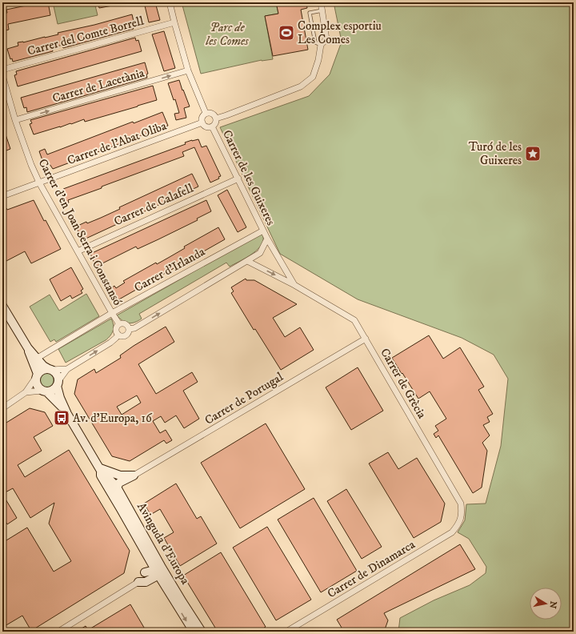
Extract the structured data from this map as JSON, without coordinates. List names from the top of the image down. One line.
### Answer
{"streets":{"street":["Carrer del Comte Borrell","Carrer de Lacetània","Carrer de l'Abat Oliba","Carrer de les Guixeres","Carrer de Calafell","Carrer d'en Joan Serra i Constansó","Carrer d'Irlanda","Carrer de Grècia","Carrer de Portugal","Avinguda d'Europa","Carrer de Dinamarca"]},"crossings":[["Carrer de Lacetània","Carrer d'en Joan Serra i Constansó"],["Carrer de l'Abat Oliba","Carrer de les Guixeres"],["Carrer de l'Abat Oliba","Carrer d'en Joan Serra i Constansó"],["Carrer de les Guixeres","Carrer de Calafell"],["Carrer de les Guixeres","Carrer d'Irlanda"],["Carrer de les Guixeres","Carrer de Grècia"],["Carrer de Calafell","Carrer d'en Joan Serra i Constansó"],["Carrer d'en Joan Serra i Constansó","Carrer d'Irlanda"],["Carrer de Grècia","Carrer de Portugal"],["Carrer de Grècia","Carrer de Dinamarca"]],"one_way":["Carrer de Lacetània"],"parks":["Parc de les Comes"],"places":{"sports":["Complex esportiu Les Comes"],"place":["Turó de les Guixeres"],"bus stop":["Av. d'Europa, 16"]},"north":"right"}
